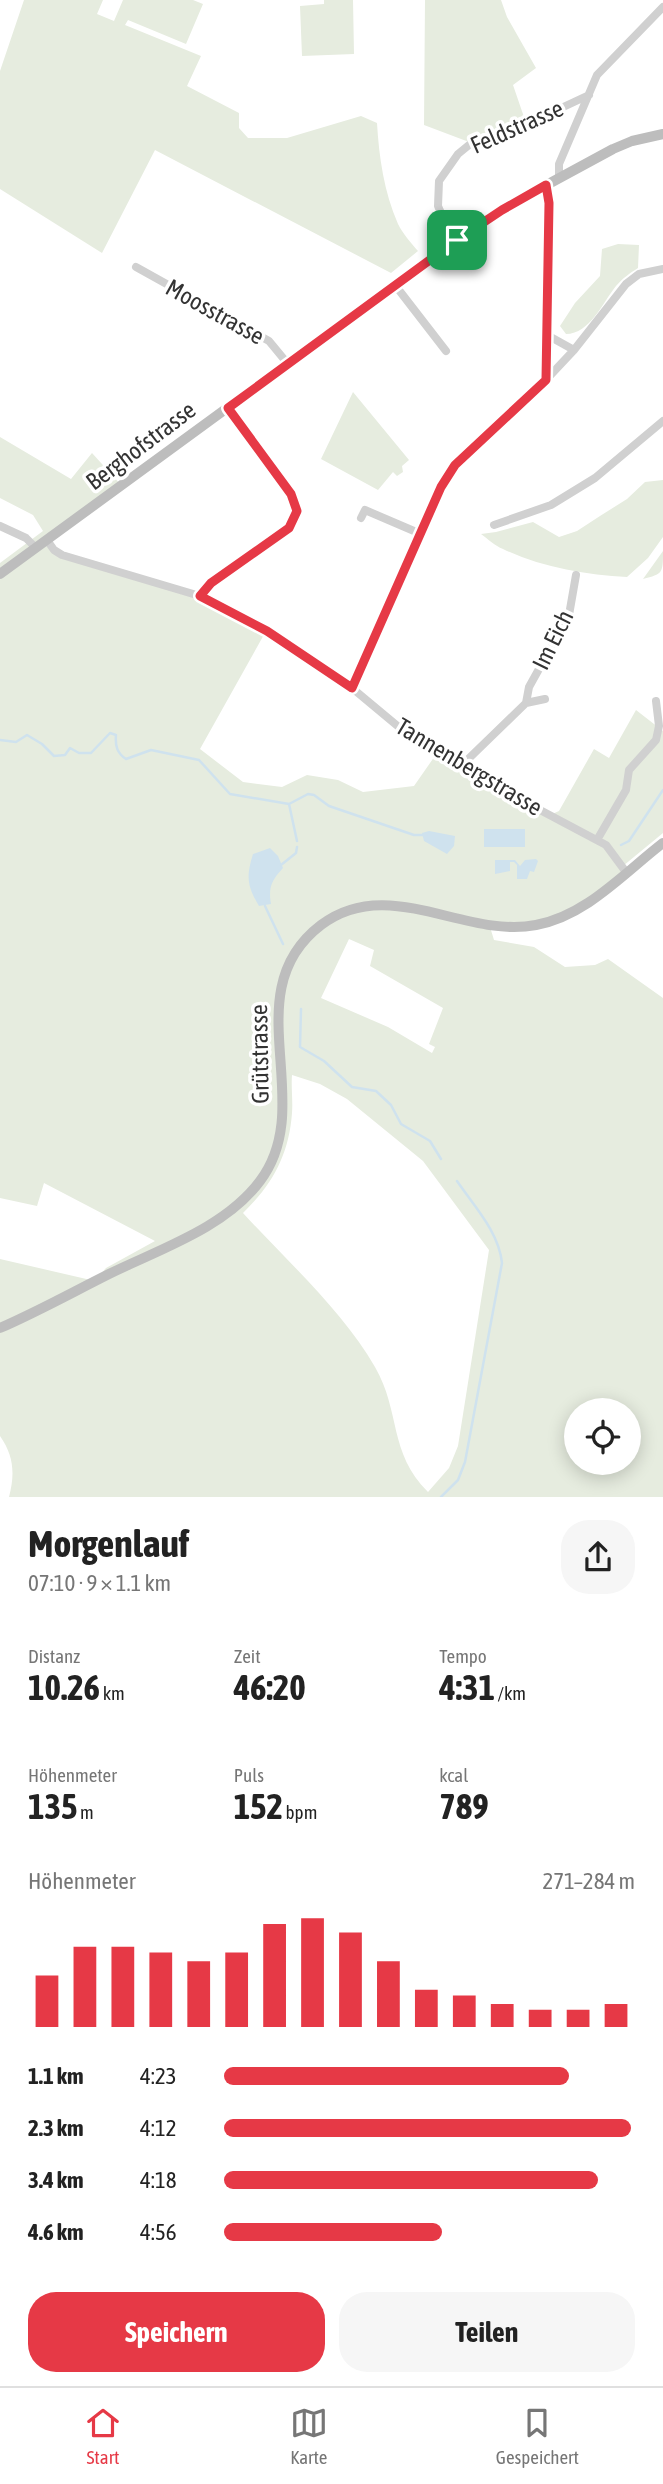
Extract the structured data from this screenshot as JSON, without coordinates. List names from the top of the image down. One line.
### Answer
{"streets":{"main road":["Berghofstrasse","Grütstrasse"],"street":["Feldstrasse","Moosstrasse","Im Eich","Tannenbergstrasse"]},"crossings":[["Feldstrasse","Berghofstrasse"],["Moosstrasse","Berghofstrasse"],["Berghofstrasse","Tannenbergstrasse"],["Im Eich","Tannenbergstrasse"],["Tannenbergstrasse","Grütstrasse"]],"page":{"heading":["Morgenlauf","07:10 · 9 × 1.1 km"],"stats":[["Distanz","10.26 km"],["Zeit","46:20"],["Tempo","4:31 /km"],["Höhenmeter","135 m"],["Puls","152 bpm"],["kcal","789"]],"chart":["Höhenmeter","271–284 m"],"list":[{"name":"1.1 km","note":"4:23"},{"name":"2.3 km","note":"4:12"},{"name":"3.4 km","note":"4:18"},{"name":"4.6 km","note":"4:56"}],"buttons":["Speichern","Teilen"],"tabs":["Start","Karte","Gespeichert"]}}
